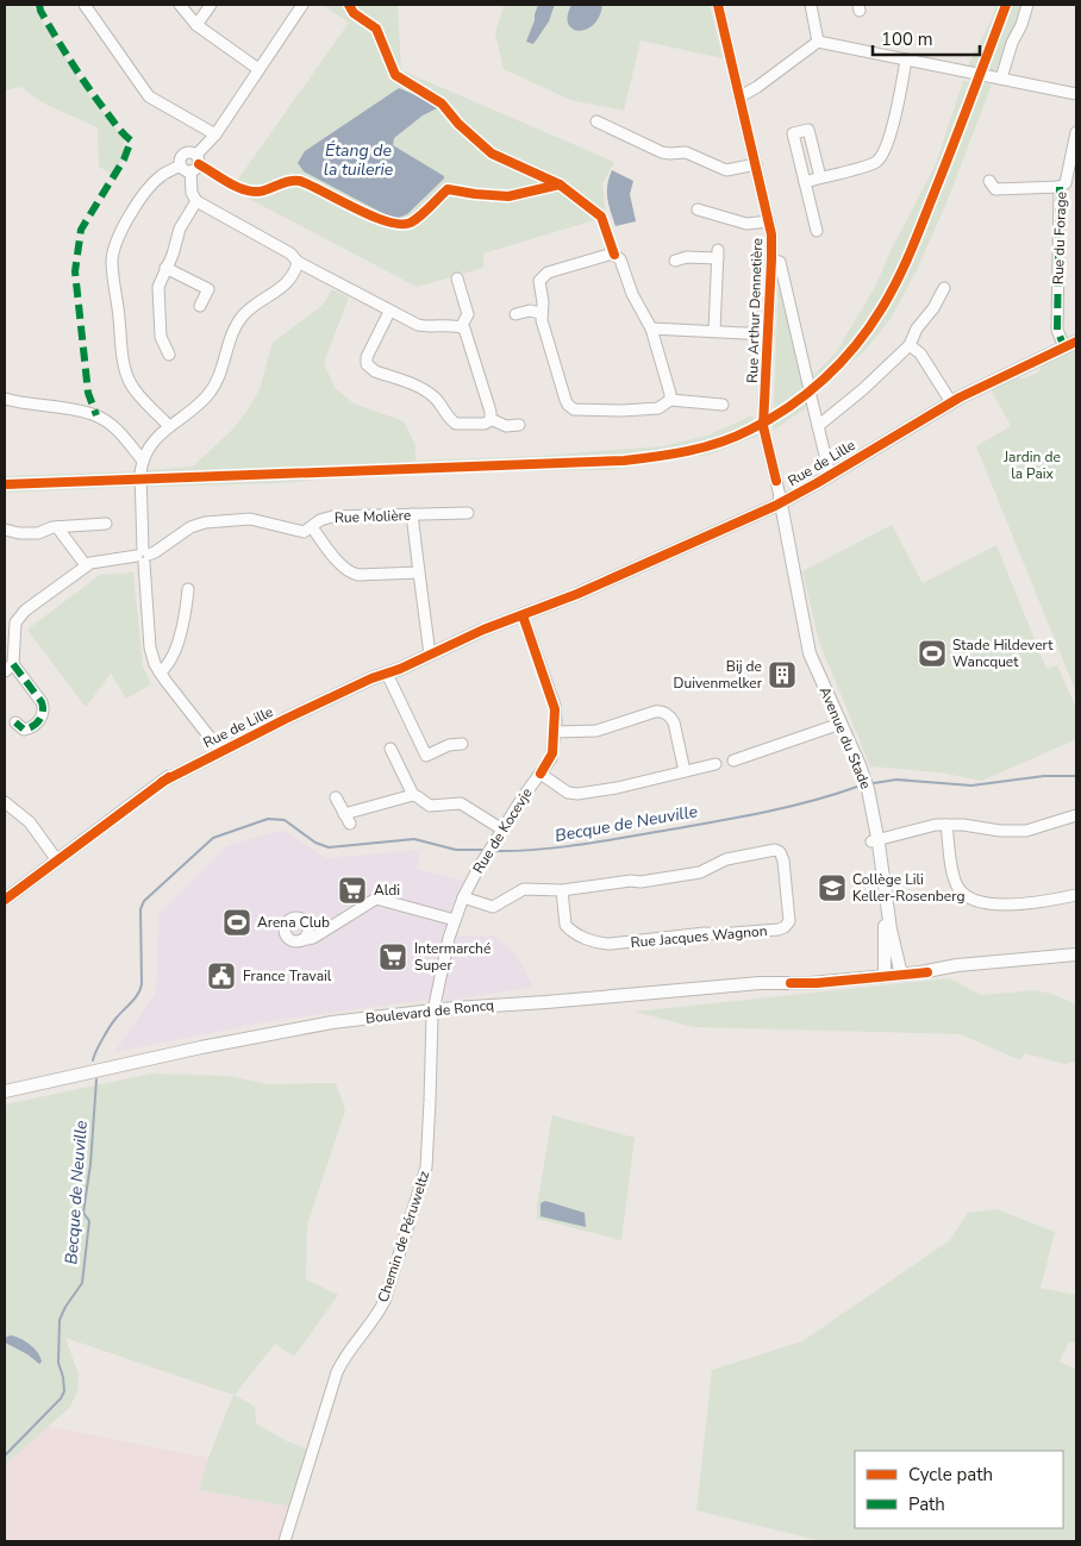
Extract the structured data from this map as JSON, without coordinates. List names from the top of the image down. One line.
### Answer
{"streets":{"main road":["Rue de Lille","Avenue du Stade","Boulevard de Roncq"],"street":["Rue du Forage","Rue Arthur Dennetière","Rue Molière","Rue de Kocevje","Rue Jacques Wagnon","Chemin de Péruweltz"]},"crossings":[["Rue du Forage","Rue de Lille"],["Rue Arthur Dennetière","Rue de Lille"],["Rue Arthur Dennetière","Avenue du Stade"],["Rue de Lille","Avenue du Stade"],["Rue de Lille","Rue de Kocevje"],["Avenue du Stade","Boulevard de Roncq"],["Rue de Kocevje","Rue Jacques Wagnon"],["Rue de Kocevje","Boulevard de Roncq"],["Rue de Kocevje","Chemin de Péruweltz"],["Boulevard de Roncq","Chemin de Péruweltz"]],"water":["Étang de la tuilerie","Becque de Neuville"],"parks":["Jardin de la Paix"],"places":{"sports":["Stade Hildevert Wancquet","Arena Club"],"building":["Bij de Duivenmelker"],"school or university":["Collège Lili Keller-Rosenberg"],"supermarket":["Aldi","Intermarché Super"],"public building":["France Travail"]},"legend":["Cycle path","Path"],"scale_bar":"100 m"}
